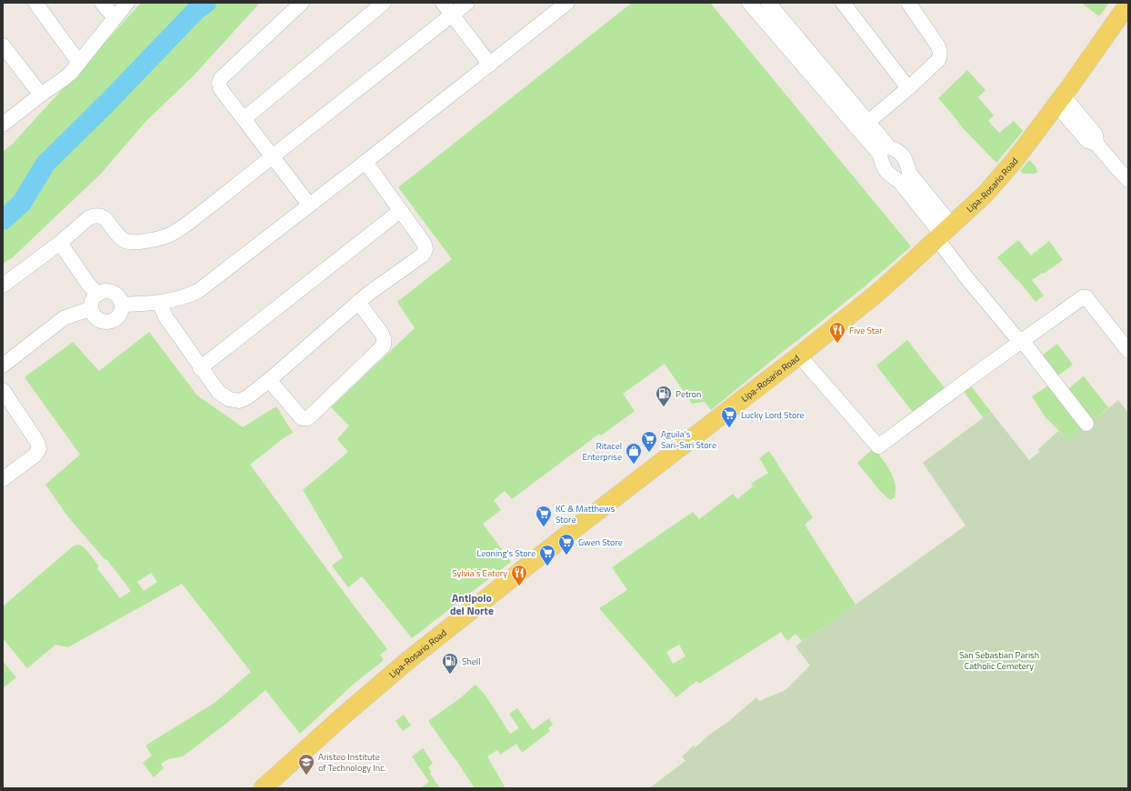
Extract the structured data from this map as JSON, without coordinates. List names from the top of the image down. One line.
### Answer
{"streets":{"main road":["Lipa-Rosario Road"]},"districts":["Antipolo del Norte"],"parks":["San Sebastian Parish Catholic Cemetery"],"places":{"restaurant":["Five Star","Sylvia's Eatery"],"fuel station":["Petron","Shell"],"supermarket":["Lucky Lord Store","Aguila's Sari-Sari Store","KC & Matthews Store","Gwen Store","Leoning's Store"],"shop":["Ritacel Enterprise"],"school or university":["Aristeo Institute of Technology Inc."]}}
